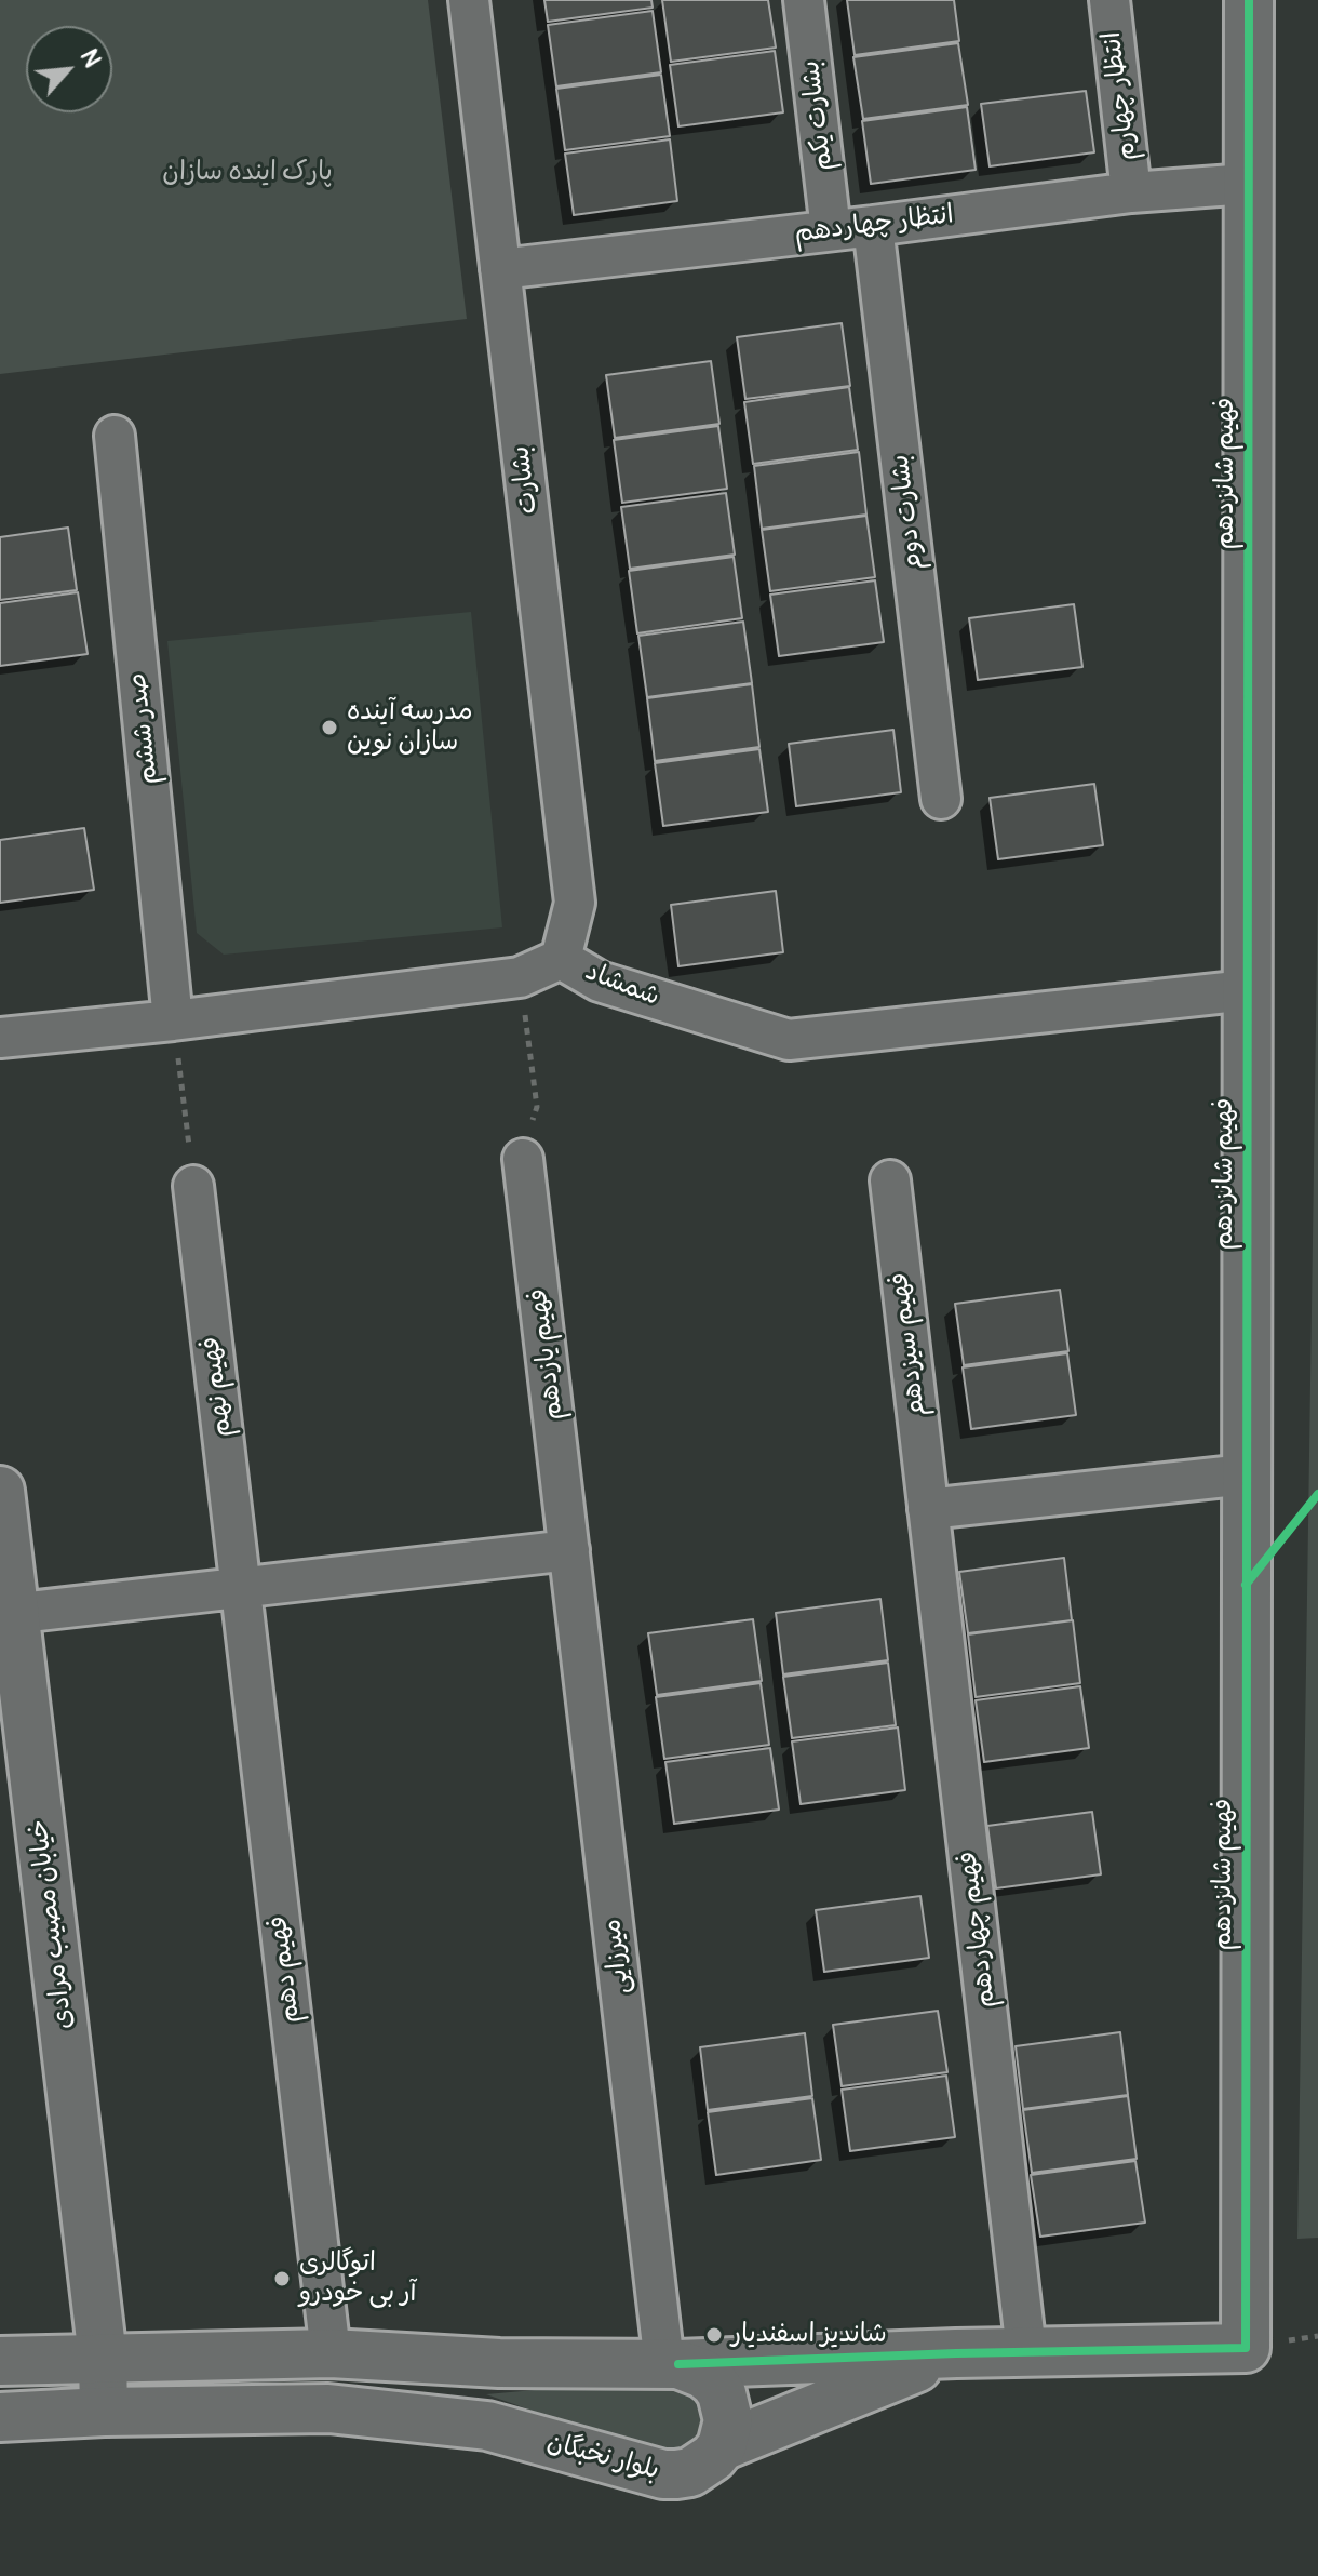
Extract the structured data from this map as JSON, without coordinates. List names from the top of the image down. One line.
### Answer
{"streets":{"street":["انتظار چهارم","بشارت یکم","انتظار چهاردهم","فهیم شانزدهم","بشارت","بشارت دوم","صدر ششم","شمشاد","فهیم سیزدهم","فهیم یازدهم","فهیم نهم","خیابان مصیب مرادی","فهیم چهاردهم","میرزایی","فهیم دهم","بلوار نخبگان"]},"crossings":[["انتظار چهارم","انتظار چهاردهم"],["بشارت یکم","انتظار چهاردهم"],["انتظار چهاردهم","فهیم شانزدهم"],["انتظار چهاردهم","بشارت"],["انتظار چهاردهم","بشارت دوم"],["فهیم شانزدهم","شمشاد"],["فهیم شانزدهم","فهیم چهاردهم"],["بشارت","شمشاد"],["صدر ششم","شمشاد"],["فهیم سیزدهم","فهیم چهاردهم"],["فهیم یازدهم","میرزایی"],["فهیم نهم","فهیم دهم"],["خیابان مصیب مرادی","بلوار نخبگان"]],"parks":["پارک اینده سازان"],"places":["مدرسه آینده سازان نوین","اتوگالری آر بی خودرو","شاندیز اسفندیار"],"north":"top right"}
